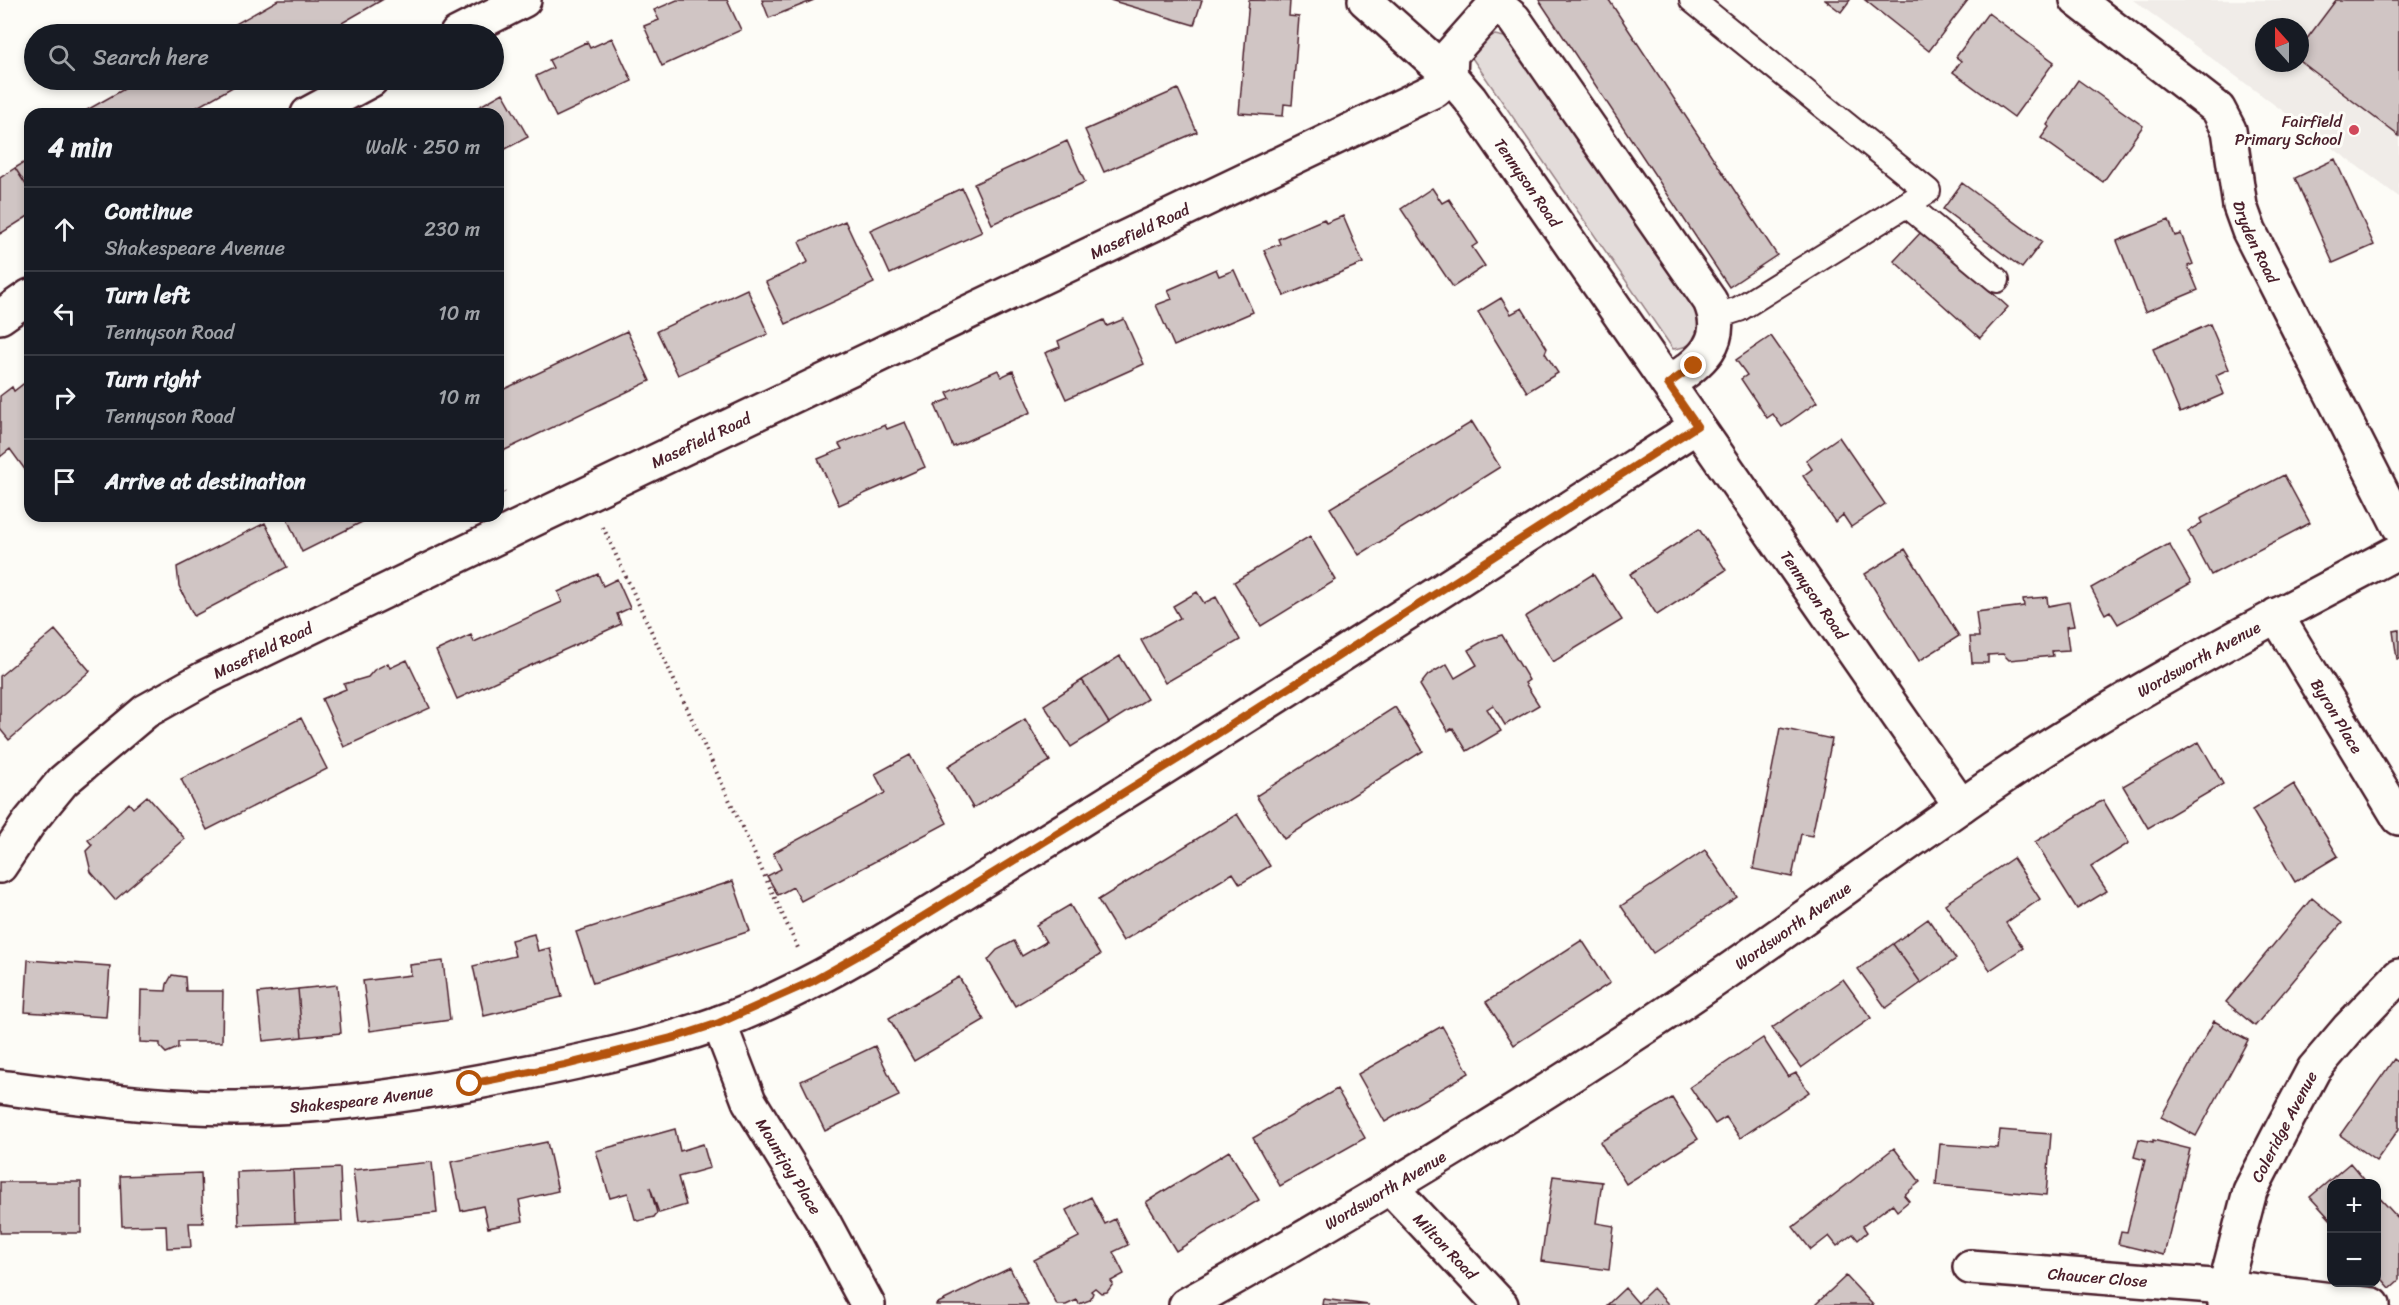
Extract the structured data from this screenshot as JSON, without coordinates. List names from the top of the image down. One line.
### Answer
{"streets":{"street":["Tennyson Road","Masefield Road","Dryden Road","Wordsworth Avenue","Byron Place","Shakespeare Avenue","Coleridge Avenue","Mountjoy Place","Milton Road","Chaucer Close"]},"crossings":[["Tennyson Road","Masefield Road"],["Tennyson Road","Wordsworth Avenue"],["Tennyson Road","Shakespeare Avenue"],["Wordsworth Avenue","Byron Place"],["Wordsworth Avenue","Milton Road"],["Shakespeare Avenue","Mountjoy Place"],["Coleridge Avenue","Chaucer Close"]],"places":["Fairfield Primary School"],"north":"top","page":{"search":"Search here","heading":["4 min","Walk · 250 m"],"list":[["Continue","Shakespeare Avenue","230 m"],["Turn left","Tennyson Road","10 m"],["Turn right","Tennyson Road","10 m"],"Arrive at destination"],"map_buttons":["+","−"]}}
